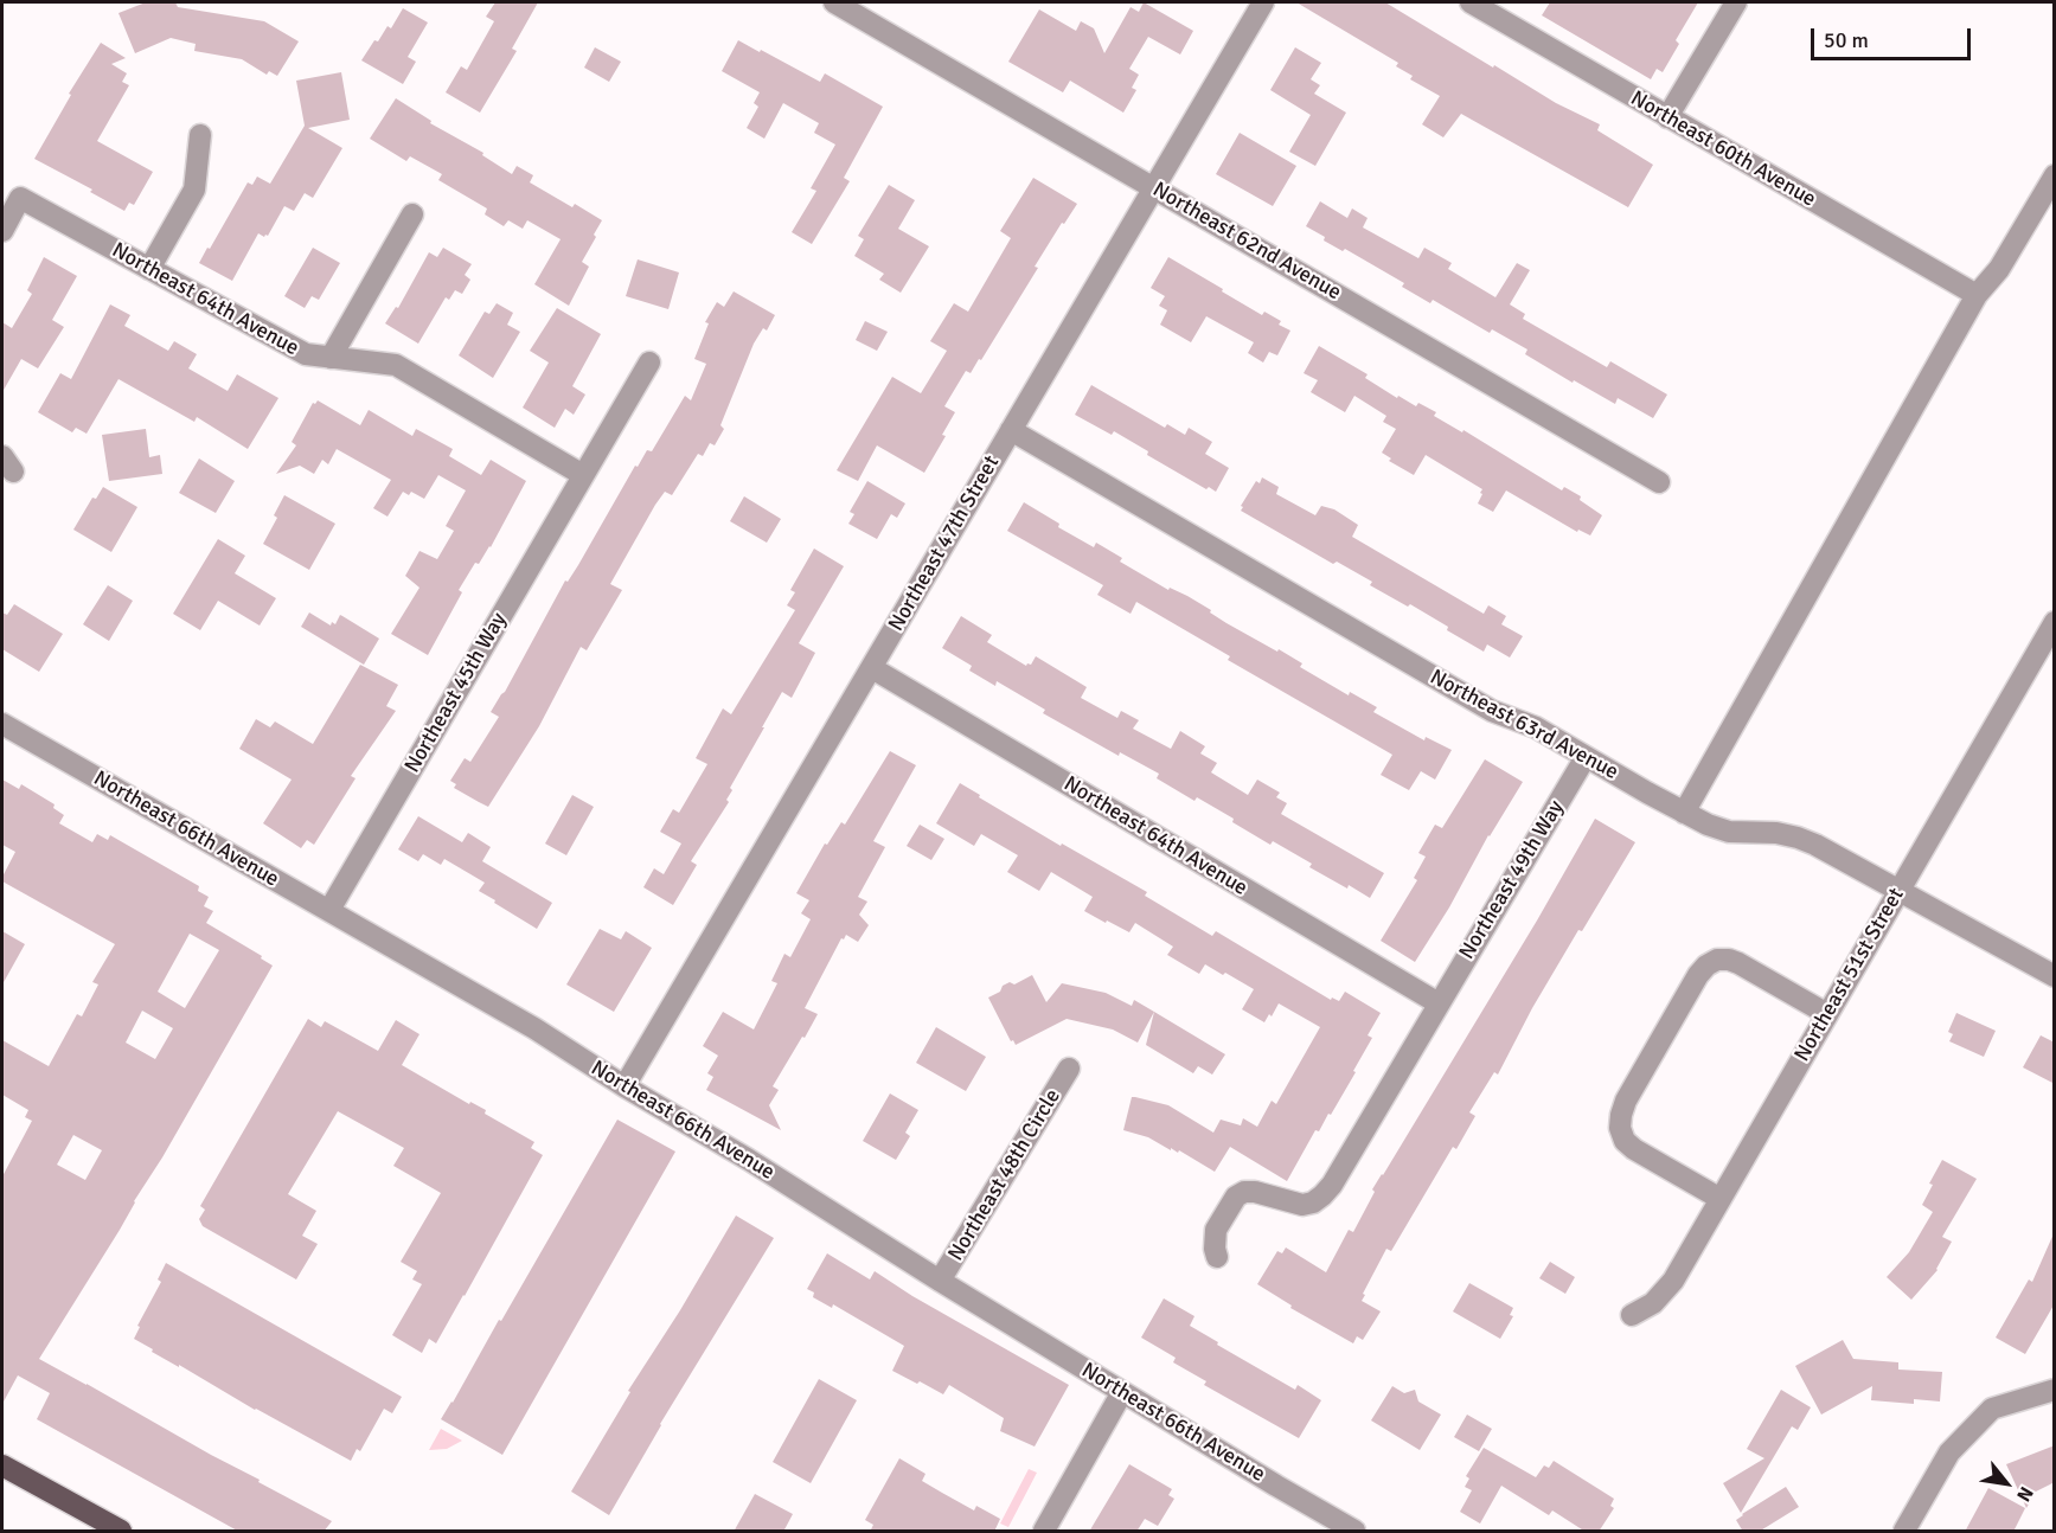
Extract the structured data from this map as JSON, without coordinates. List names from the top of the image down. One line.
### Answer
{"streets":{"street":["Northeast 60th Avenue","Northeast 62nd Avenue","Northeast 64th Avenue","Northeast 47th Street","Northeast 45th Way","Northeast 63rd Avenue","Northeast 66th Avenue","Northeast 49th Way","Northeast 51st Street","Northeast 48th Circle"]},"crossings":[["Northeast 62nd Avenue","Northeast 47th Street"],["Northeast 64th Avenue","Northeast 47th Street"],["Northeast 64th Avenue","Northeast 45th Way"],["Northeast 64th Avenue","Northeast 49th Way"],["Northeast 47th Street","Northeast 63rd Avenue"],["Northeast 47th Street","Northeast 66th Avenue"],["Northeast 45th Way","Northeast 66th Avenue"],["Northeast 63rd Avenue","Northeast 49th Way"],["Northeast 63rd Avenue","Northeast 51st Street"],["Northeast 66th Avenue","Northeast 48th Circle"]],"scale_bar":"50 m","north":"bottom right"}
